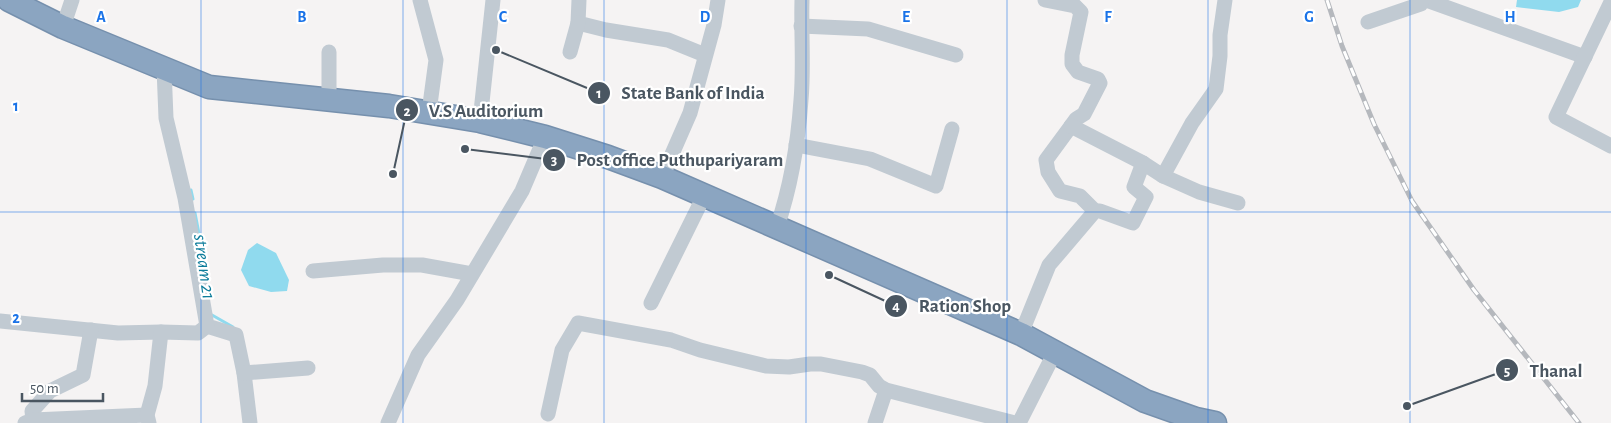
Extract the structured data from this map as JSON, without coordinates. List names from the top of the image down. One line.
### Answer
{"water":["stream 21"],"places":["State Bank of India","Post office Puthupariyaram","V.S Auditorium","Ration Shop","Thanal"],"scale_bar":"50 m","grid":{"columns":["A","B","C","D","E","F","G","H"],"rows":["1","2"]}}
